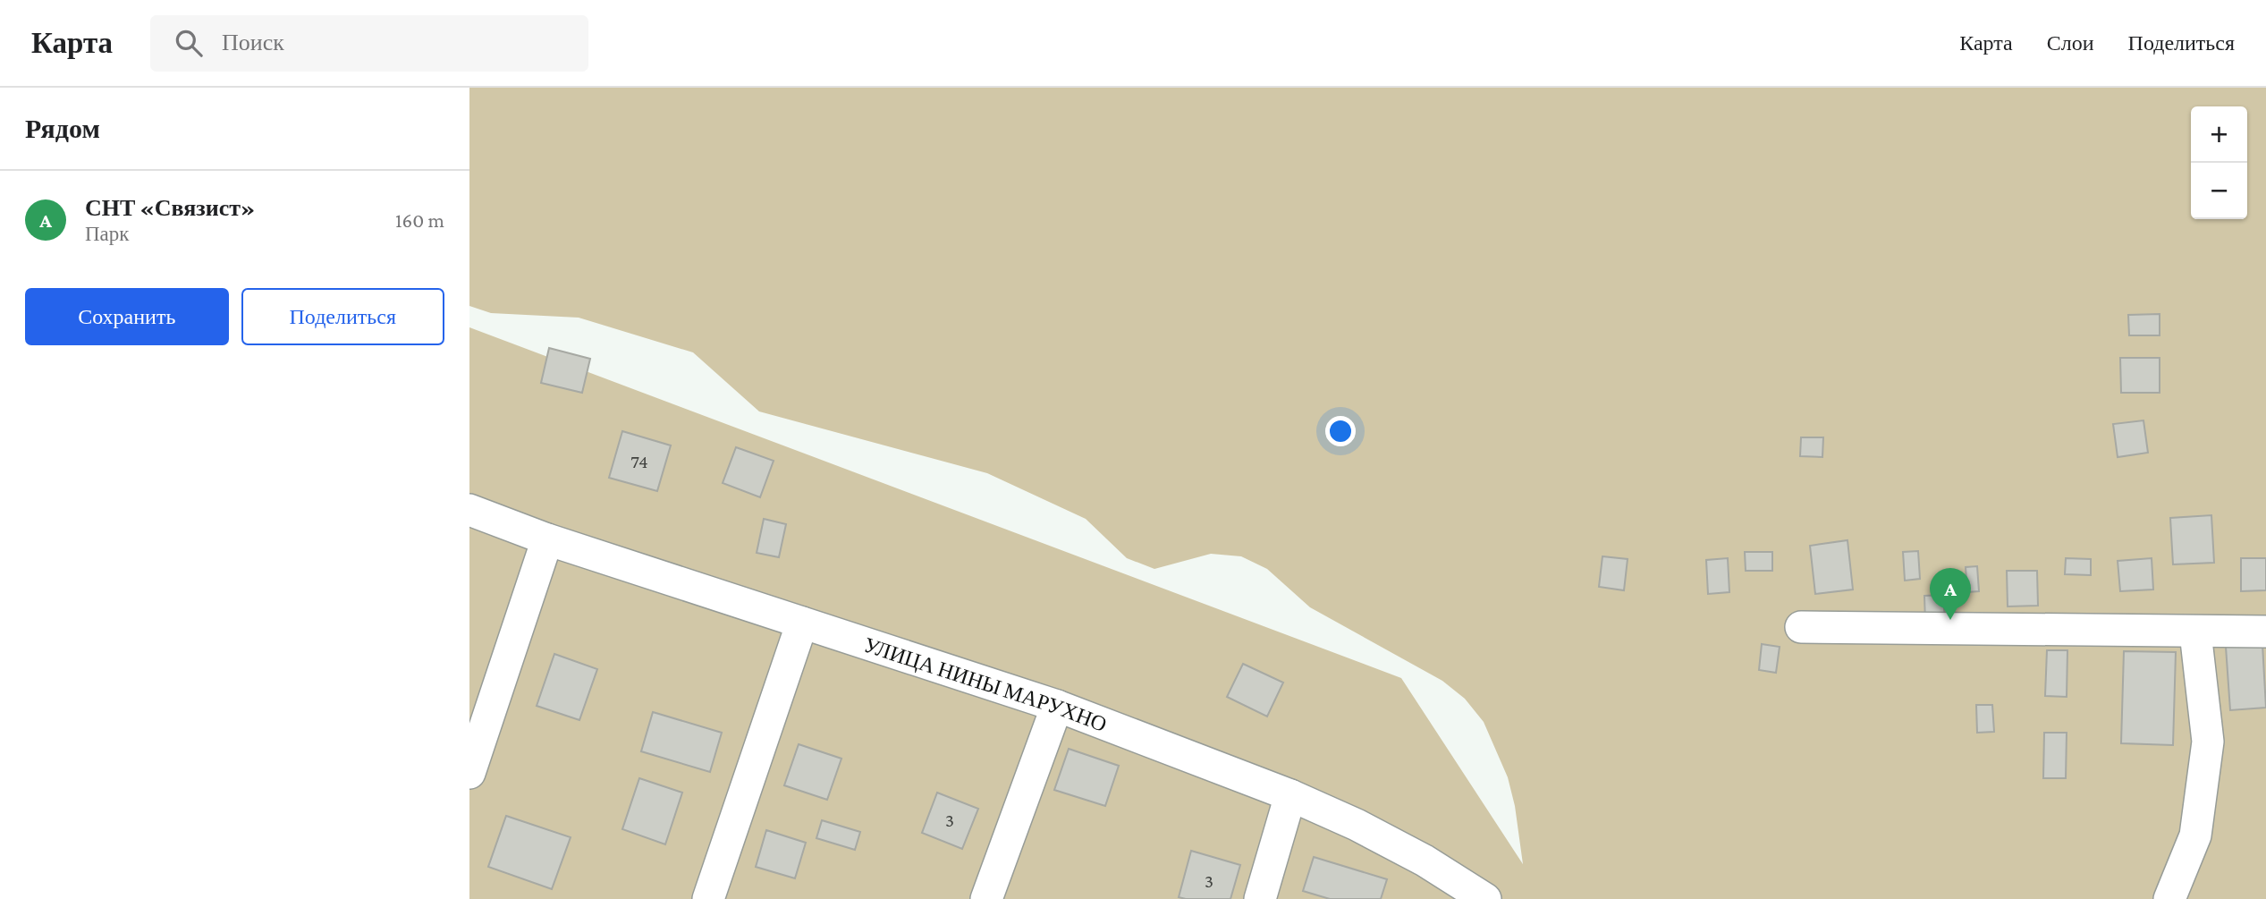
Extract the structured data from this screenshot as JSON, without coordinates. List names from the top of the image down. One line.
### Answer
{"streets":{"street":["УЛИЦА НИНЫ МАРУХНО"]},"house_numbers":["74","3","3"],"page":{"header":"Карта","search":"Поиск","nav":["Карта","Слои","Поделиться"],"heading":"Рядом","map_buttons":["+","−"],"list":[{"mark":"A","name":"СНТ «Связист»","note":"Парк","value":"160 m"}],"buttons":["Сохранить","Поделиться"],"pins":"A"}}
